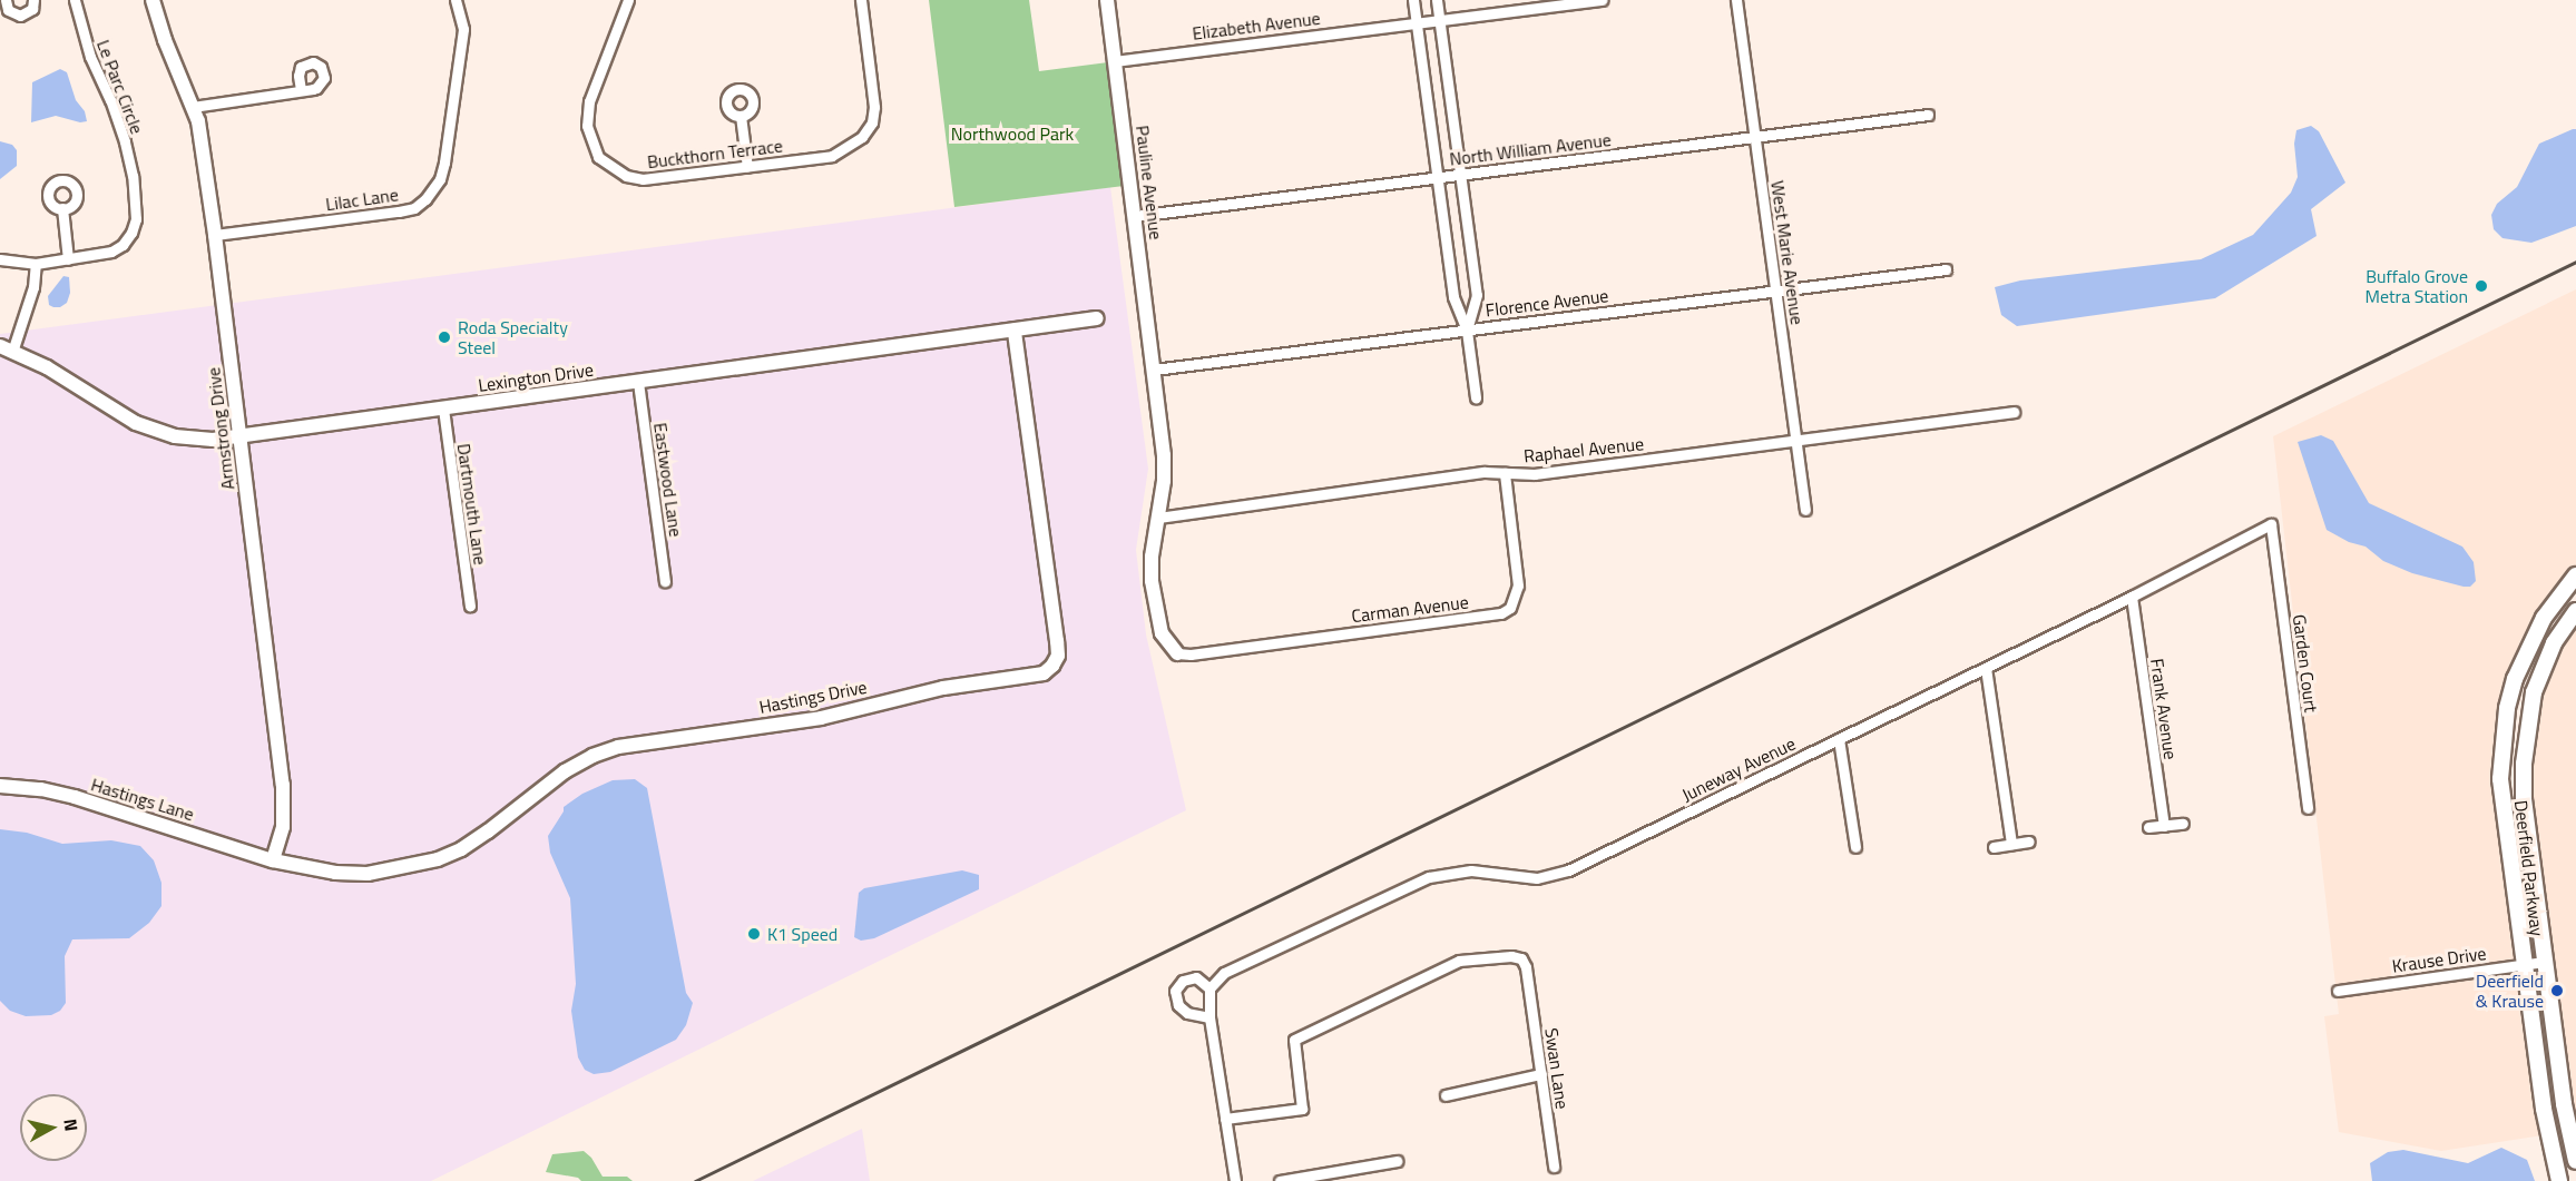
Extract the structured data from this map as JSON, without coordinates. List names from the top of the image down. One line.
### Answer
{"streets":{"main road":["Deerfield Parkway"],"street":["Elizabeth Avenue","Le Parc Circle","North William Avenue","Buckthorn Terrace","Pauline Avenue","Lilac Lane","West Marie Avenue","Florence Avenue","Lexington Drive","Armstrong Drive","Raphael Avenue","Eastwood Lane","Dartmouth Lane","Carman Avenue","Garden Court","Hastings Drive","Frank Avenue","Juneway Avenue","Hastings Lane","Krause Drive","Swan Lane"]},"crossings":[["Elizabeth Avenue","Pauline Avenue"],["North William Avenue","Pauline Avenue"],["North William Avenue","West Marie Avenue"],["Pauline Avenue","Florence Avenue"],["Pauline Avenue","Raphael Avenue"],["Pauline Avenue","Carman Avenue"],["Lilac Lane","Armstrong Drive"],["West Marie Avenue","Florence Avenue"],["West Marie Avenue","Raphael Avenue"],["Lexington Drive","Armstrong Drive"],["Lexington Drive","Eastwood Lane"],["Lexington Drive","Dartmouth Lane"],["Lexington Drive","Hastings Drive"],["Armstrong Drive","Hastings Drive"],["Armstrong Drive","Hastings Lane"],["Raphael Avenue","Carman Avenue"],["Garden Court","Juneway Avenue"],["Hastings Drive","Hastings Lane"],["Frank Avenue","Juneway Avenue"],["Deerfield Parkway","Krause Drive"]],"parks":["Northwood Park"],"places":["Buffalo Grove Metra Station","Roda Specialty Steel","K1 Speed","Deerfield & Krause"],"north":"right"}
